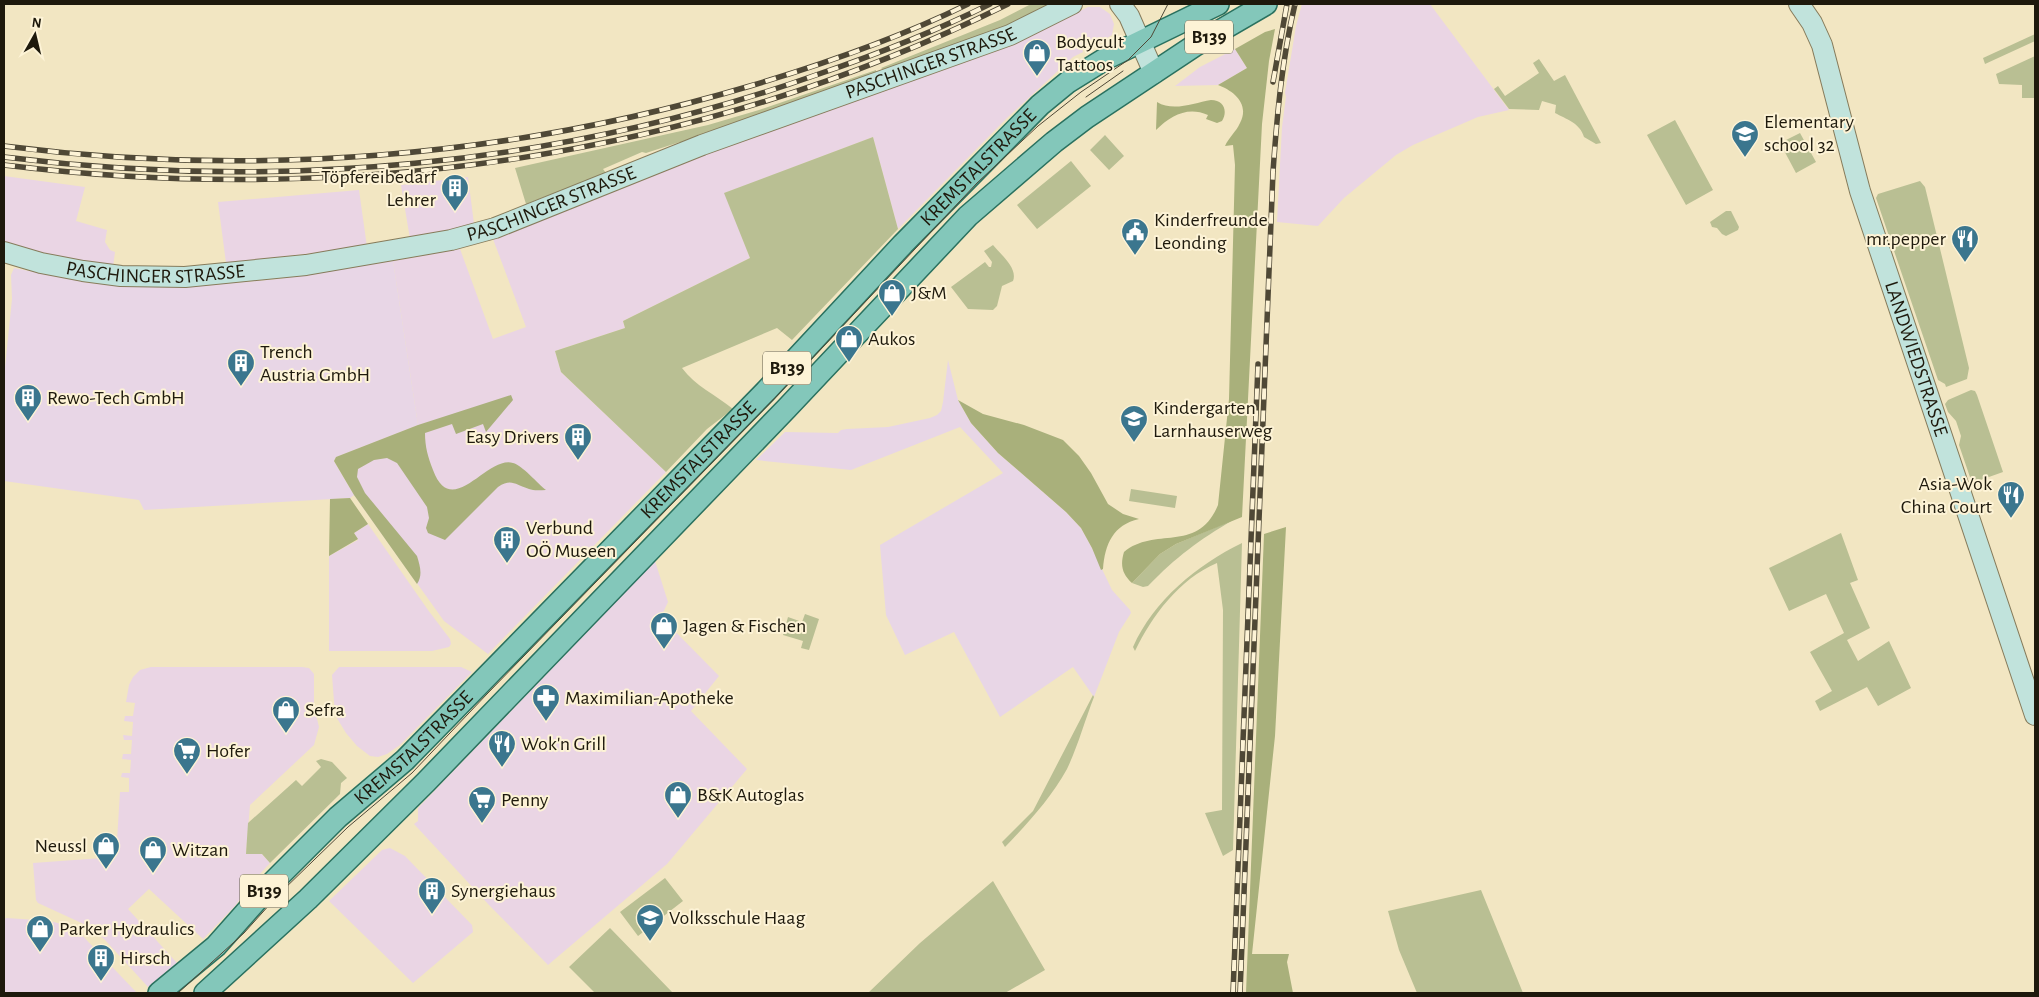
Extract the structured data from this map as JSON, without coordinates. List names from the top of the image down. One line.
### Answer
{"streets":{"main road":["B139","KREMSTALSTRASSE"],"street":["PASCHINGER STRASSE","LANDWIEDSTRASSE"]},"places":{"shop":["Bodycult Tattoos","J&M","Aukos","Jagen & Fischen","Sefra","B&K Autoglas","Neussl","Witzan","Parker Hydraulics"],"school or university":["Elementary school 32","Kindergarten Larnhauserweg","Volksschule Haag"],"building":["Töpfereibedarf Lehrer","Trench Austria GmbH","Rewo-Tech GmbH","Easy Drivers","Verbund OÖ Museen","Synergiehaus","Hirsch"],"public building":["Kinderfreunde Leonding"],"restaurant":["mr.pepper","Asia-Wok China Court","Wok'n Grill"],"pharmacy":["Maximilian-Apotheke"],"supermarket":["Hofer","Penny"]},"north":"top"}
